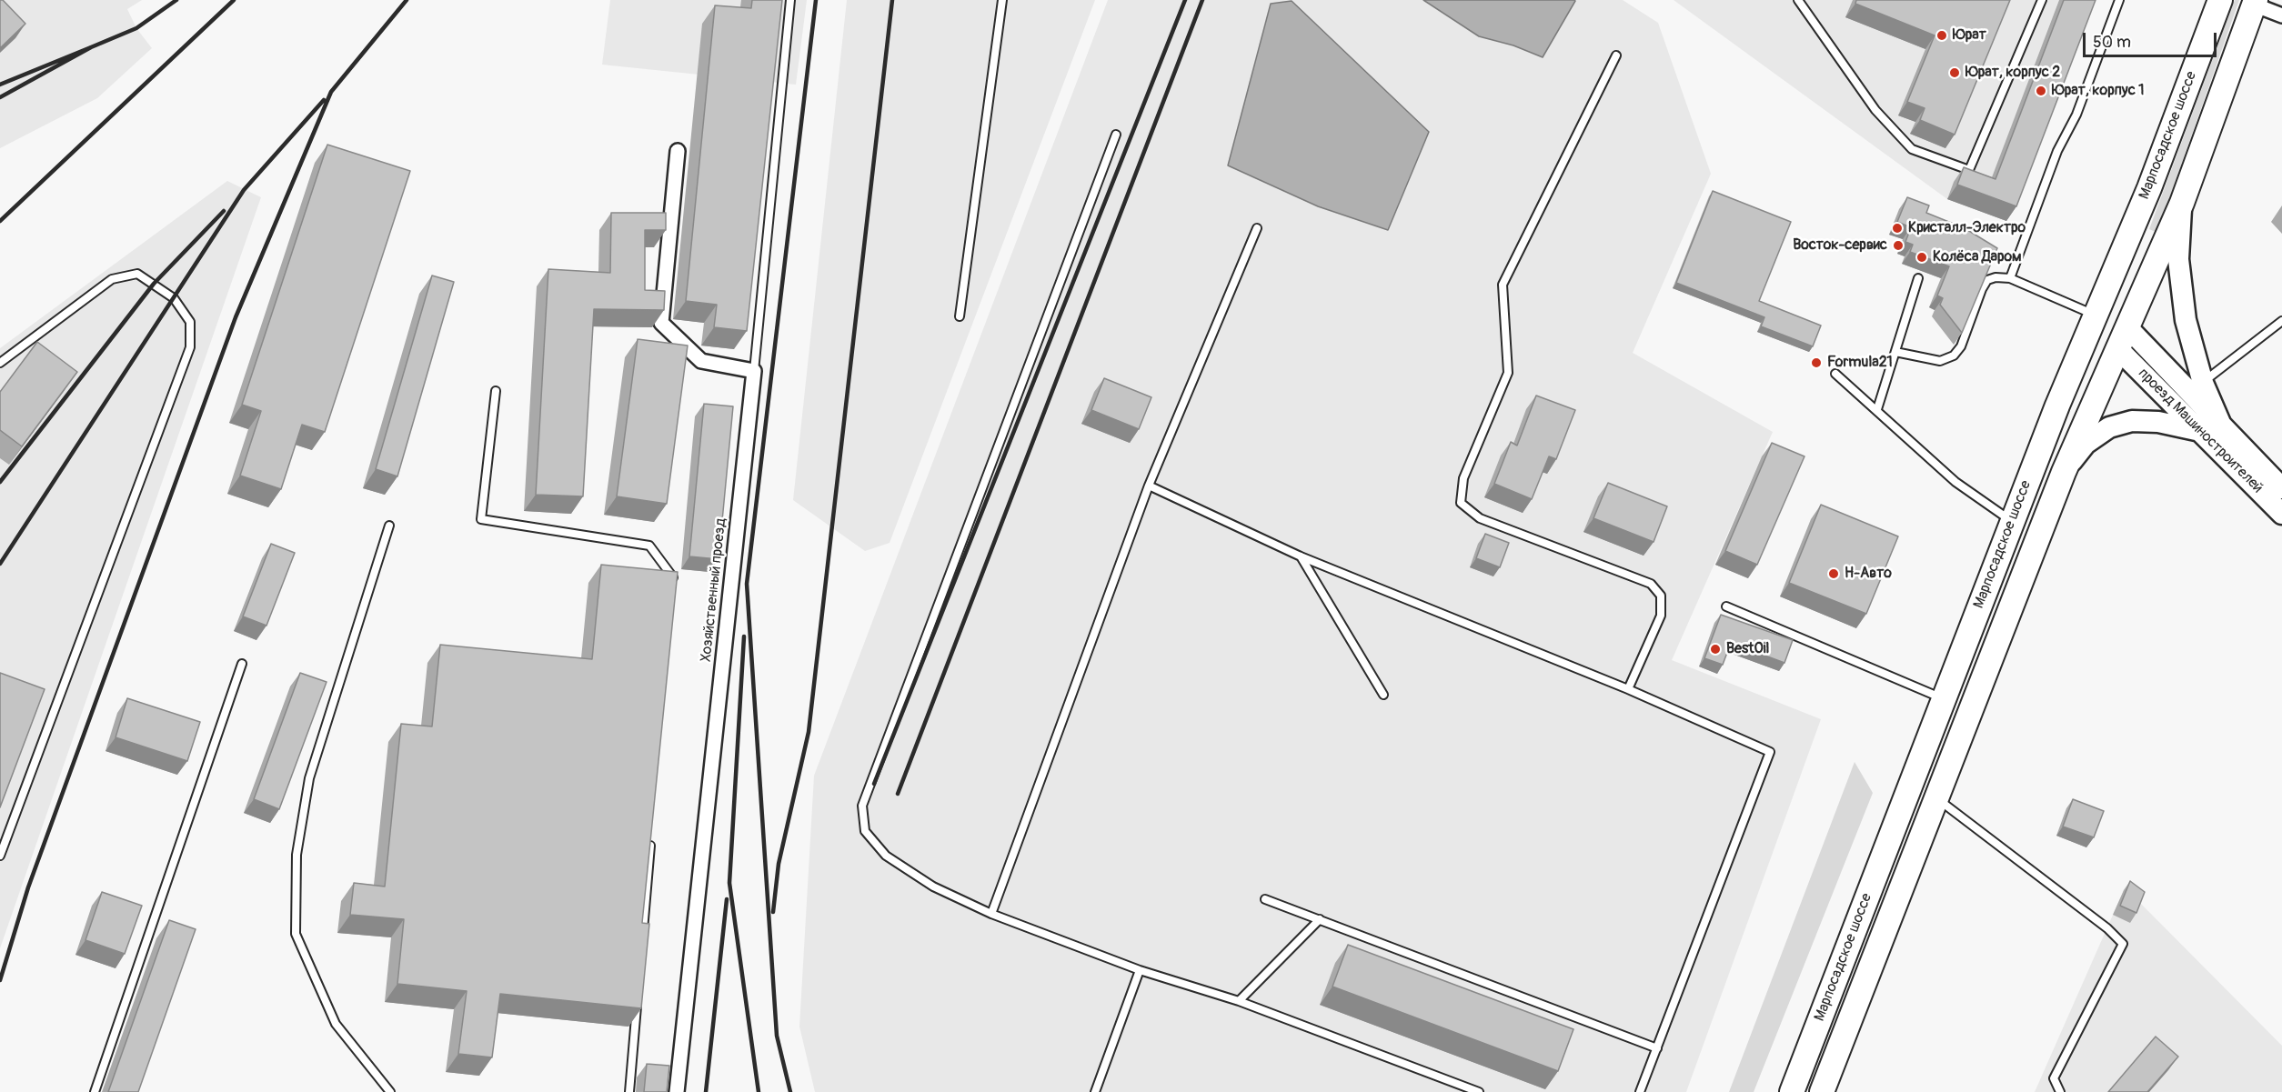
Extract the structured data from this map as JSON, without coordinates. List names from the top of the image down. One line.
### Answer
{"streets":{"main road":["Марпосадское шоссе","проезд Машиностроителей"],"street":["Хозяйственный проезд"]},"crossings":[["Марпосадское шоссе","проезд Машиностроителей"]],"places":["Юрат","Юрат, корпус 2","Юрат, корпус 1","Кристалл-Электро","Восток-сервис","Колёса Даром","Formula21","Н-Авто","BestOil"],"scale_bar":"50 m"}
